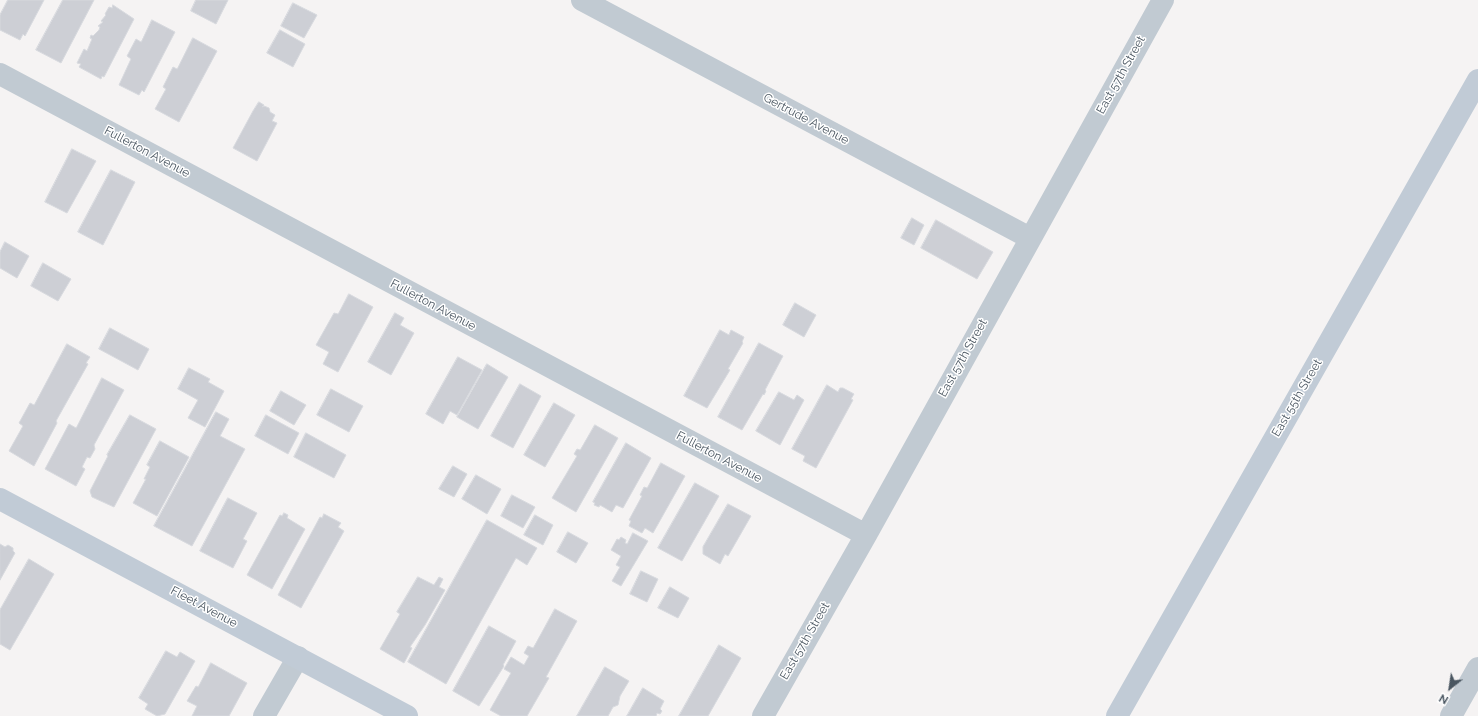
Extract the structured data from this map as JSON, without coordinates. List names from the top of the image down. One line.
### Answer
{"streets":{"street":["East 57th Street","Gertrude Avenue","Fullerton Avenue","East 55th Street","Fleet Avenue"]},"crossings":[["East 57th Street","Gertrude Avenue"],["East 57th Street","Fullerton Avenue"]],"north":"bottom left"}
